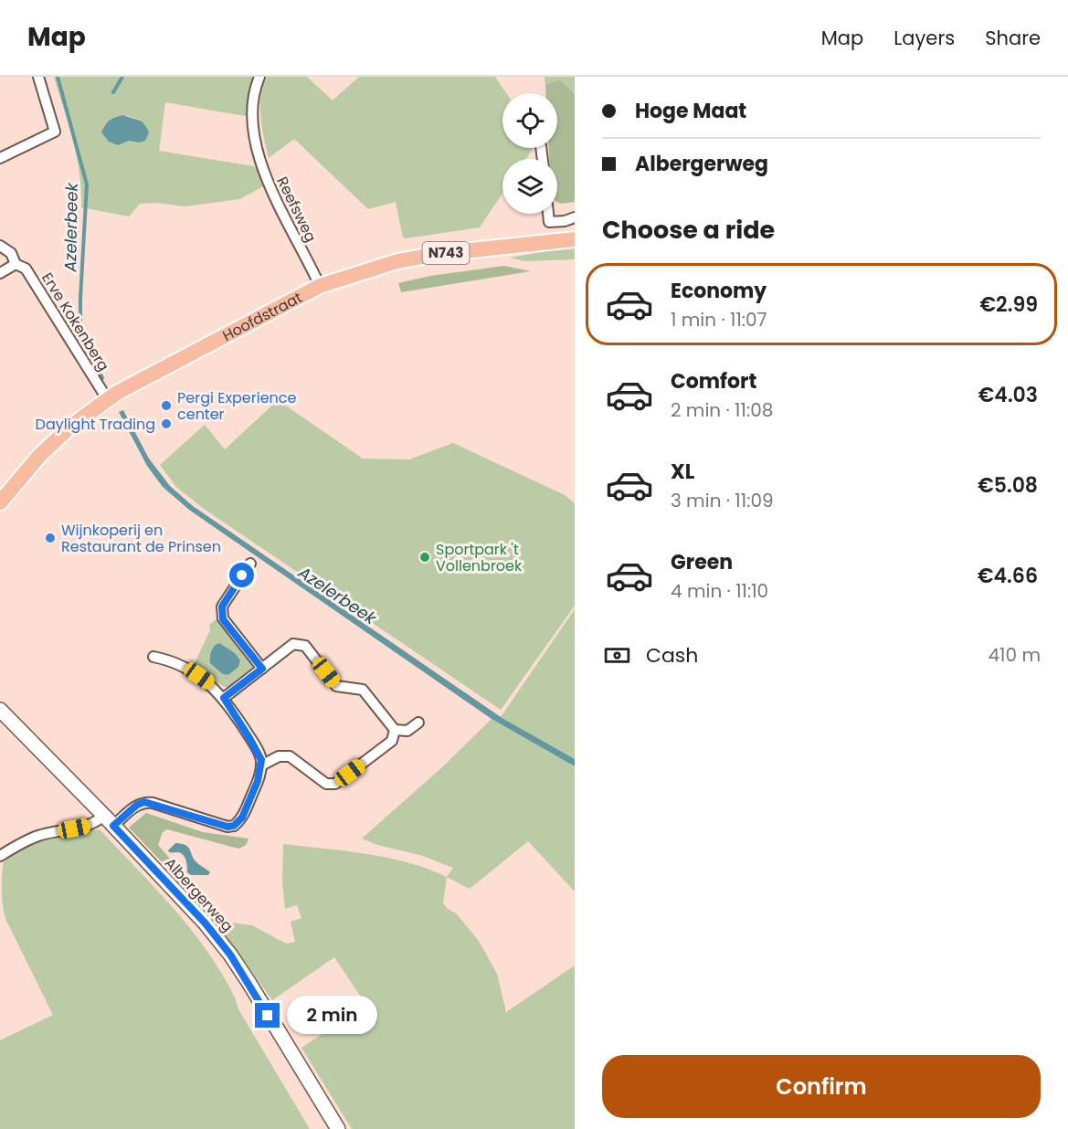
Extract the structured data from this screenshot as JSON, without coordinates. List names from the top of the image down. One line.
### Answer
{"streets":{"main road":["N743","Hoofdstraat","Albergerweg"],"street":["Reefsweg","Erve Kokenberg"]},"crossings":[["Reefsweg","Hoofdstraat"],["Hoofdstraat","Erve Kokenberg"]],"water":["Azelerbeek"],"places":["Pergi Experience center","Daylight Trading","Wijnkoperij en Restaurant de Prinsen","Sportpark 't Vollenbroek"],"page":{"header":"Map","nav":["Map","Layers","Share"],"banner":["Hoge Maat","Albergerweg"],"heading":"Choose a ride","list":[{"name":"Economy","note":"1 min · 11:07","value":"€2.99"},{"name":"Comfort","note":"2 min · 11:08","value":"€4.03"},{"name":"XL","note":"3 min · 11:09","value":"€5.08"},{"name":"Green","note":"4 min · 11:10","value":"€4.66"}],"pay":["Cash","410 m"],"bubble":"2 min","buttons":"Confirm"}}
